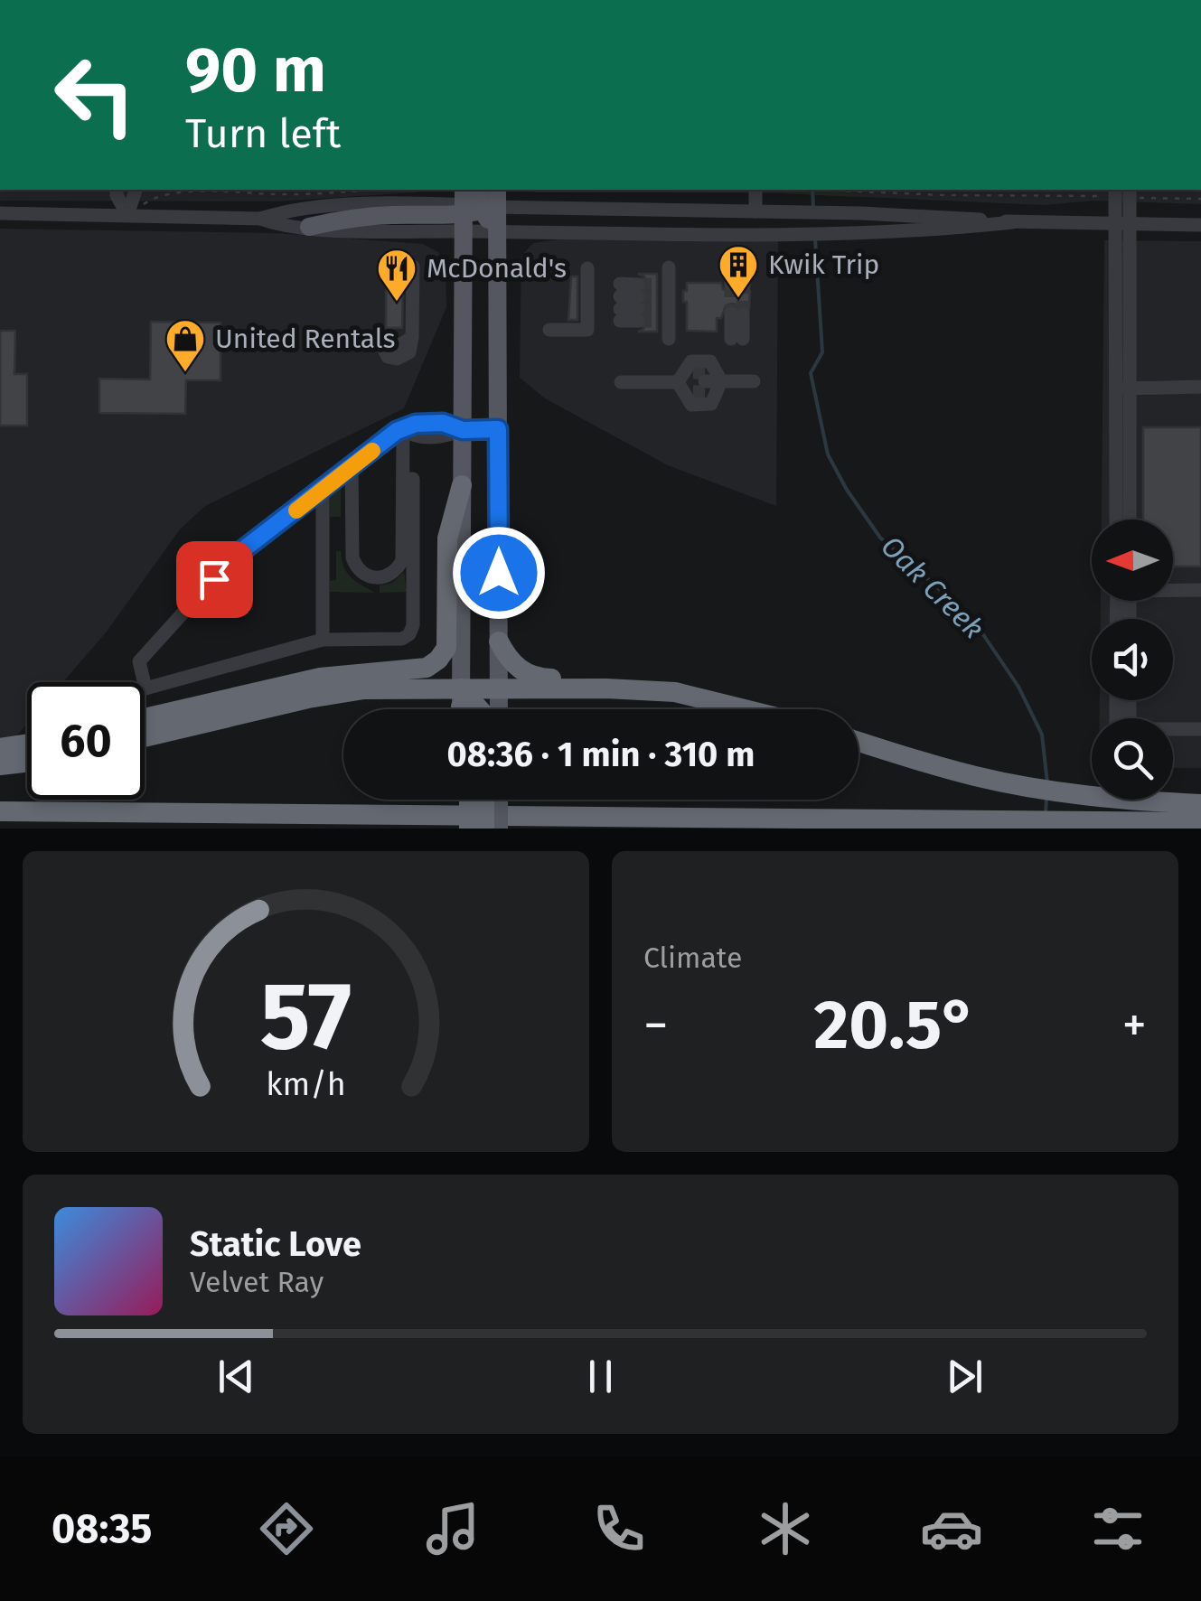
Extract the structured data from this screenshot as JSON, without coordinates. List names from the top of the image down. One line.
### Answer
{"water":["Oak Creek"],"places":{"building":["Kwik Trip"],"restaurant":["McDonald's"],"shop":["United Rentals"]},"north":"left","page":{"turn":["90 m","Turn left"],"limit":"60","trip":"08:36 · 1 min · 310 m","tile":"Climate","heat":["−","20.5°","+"],"song":["Static Love","Velvet Ray"],"tabs":"08:35","gauge":["57","km/h"]}}
